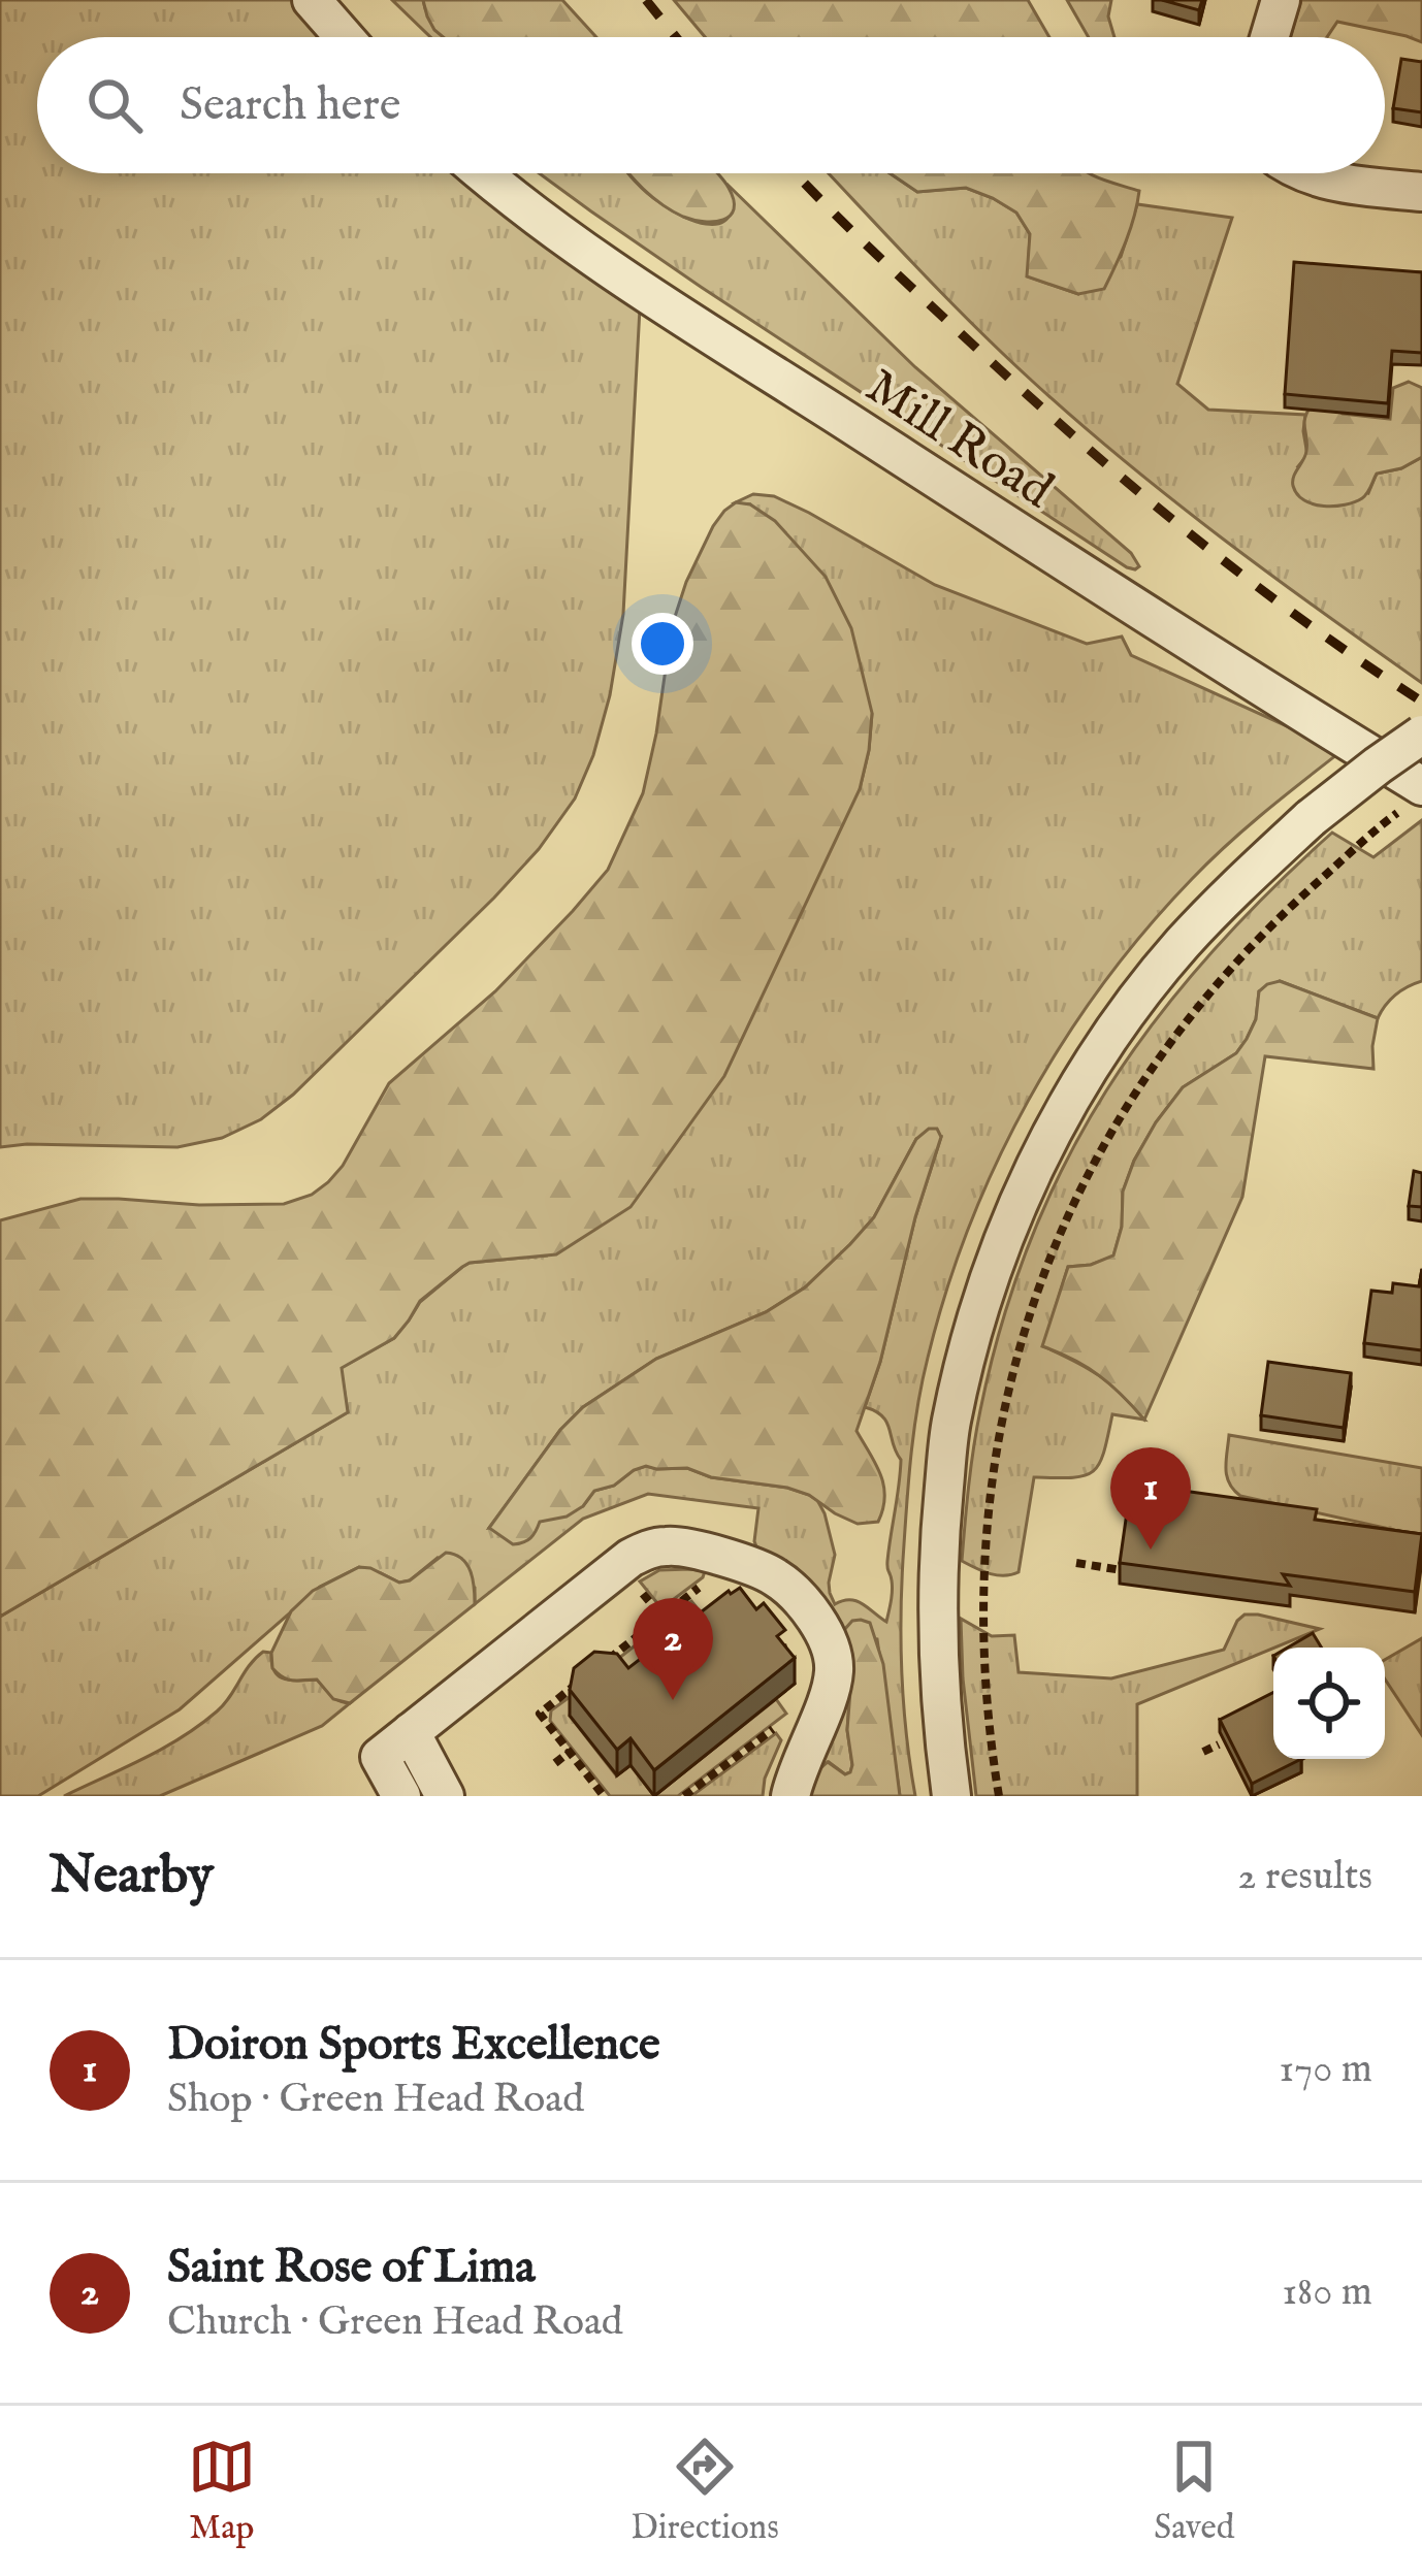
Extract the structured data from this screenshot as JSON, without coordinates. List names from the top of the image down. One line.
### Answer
{"streets":{"street":["Mill Road"]},"page":{"search":"Search here","pins":["1","2"],"heading":["Nearby","2 results"],"list":[{"mark":"1","name":"Doiron Sports Excellence","note":"Shop · Green Head Road","value":"170 m"},{"mark":"2","name":"Saint Rose of Lima","note":"Church · Green Head Road","value":"180 m"}],"nav":["Map","Directions","Saved"]}}
